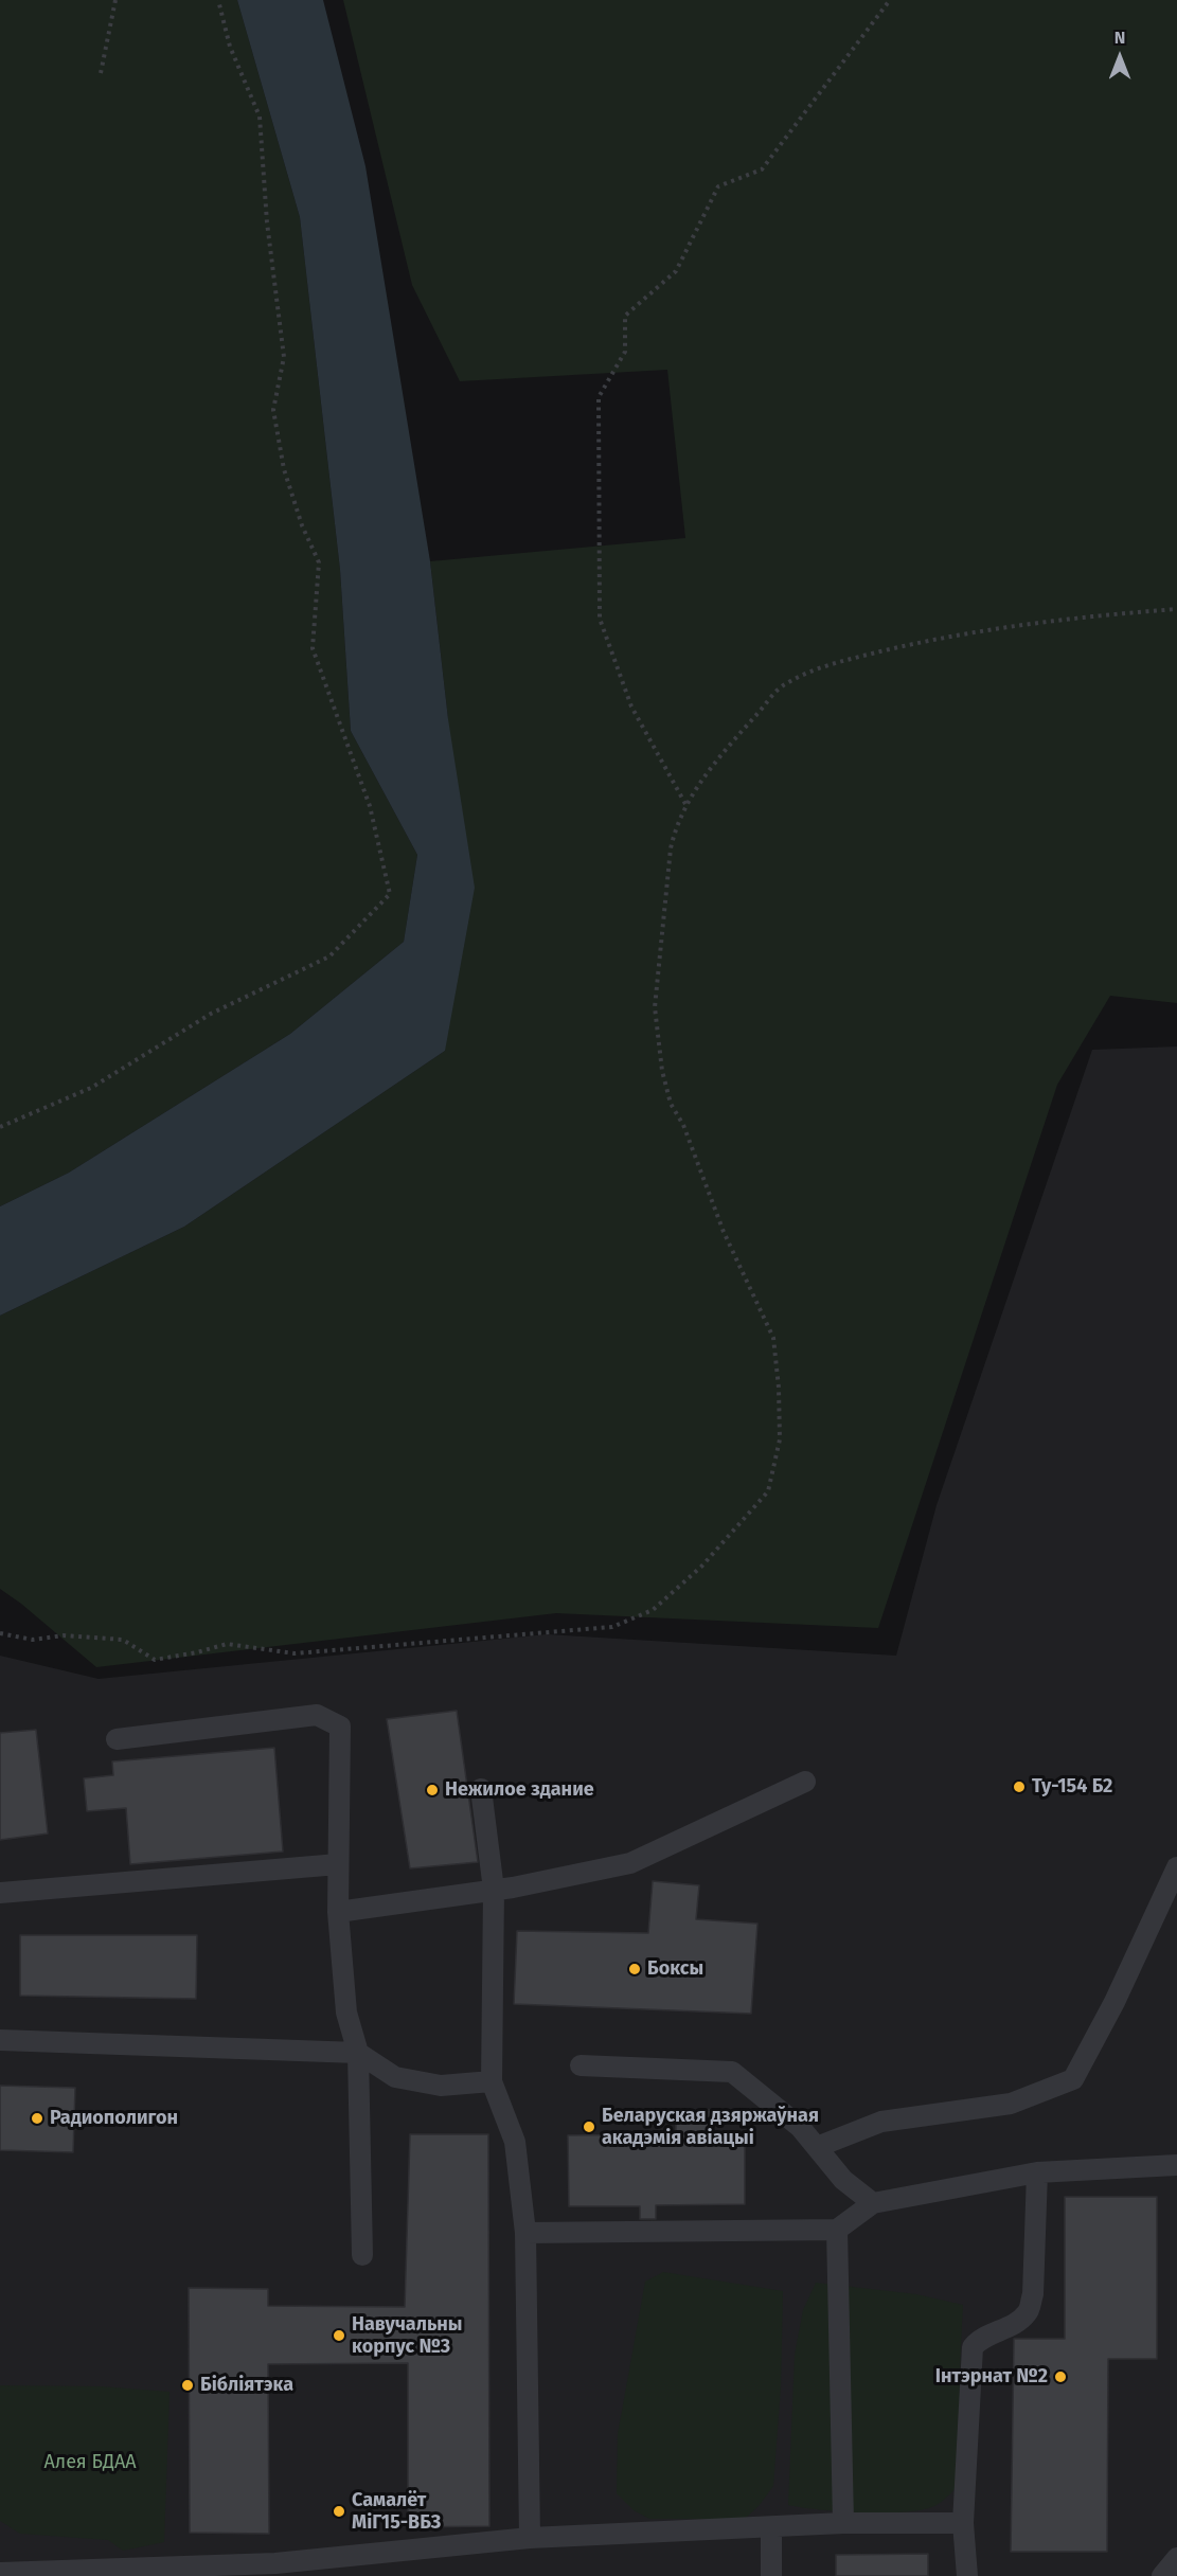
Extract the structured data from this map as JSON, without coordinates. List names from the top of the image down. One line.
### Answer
{"parks":["Алея БДАА"],"places":["Ту-154 Б2","Нежилое здание","Боксы","Радиополигон","Беларуская дзяржаўная акадэмія авіацыі","Навучальны корпус №3","Інтэрнат №2","Бібліятэка","Самалёт МіГ15-ВБЗ"],"north":"top"}
